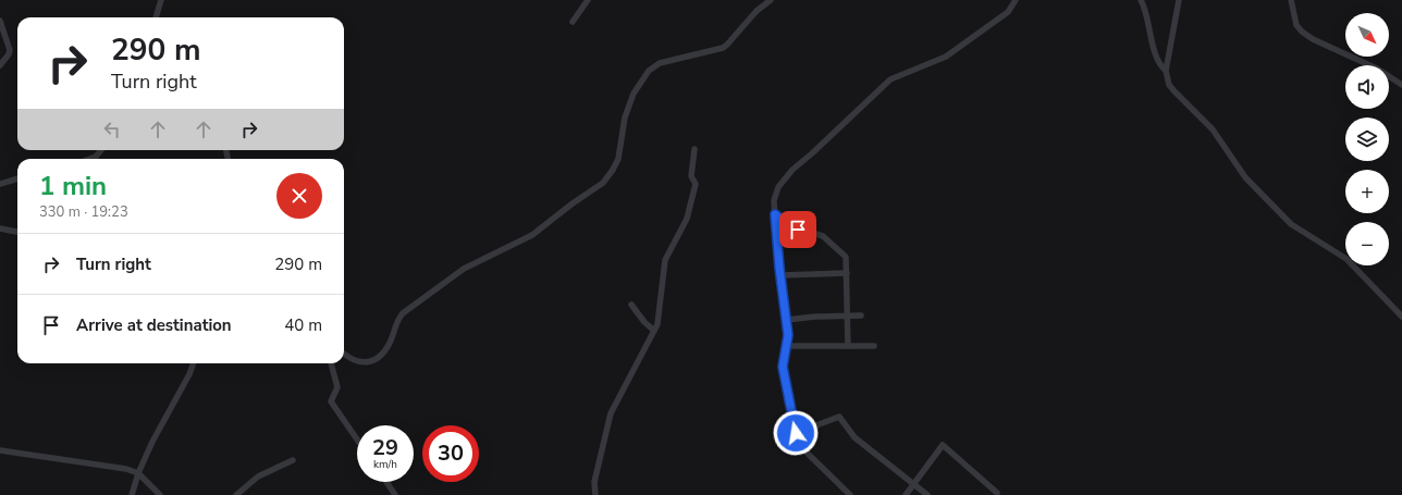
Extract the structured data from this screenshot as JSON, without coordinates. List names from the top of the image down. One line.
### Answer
{"north":"bottom right","page":{"map_buttons":["+","−"],"turn":["290 m","Turn right"],"heading":["1 min","330 m · 19:23"],"list":[{"name":"Turn right","value":"290 m"},{"name":"Arrive at destination","value":"40 m"}],"speed":"29 km/h","limit":"30"}}
